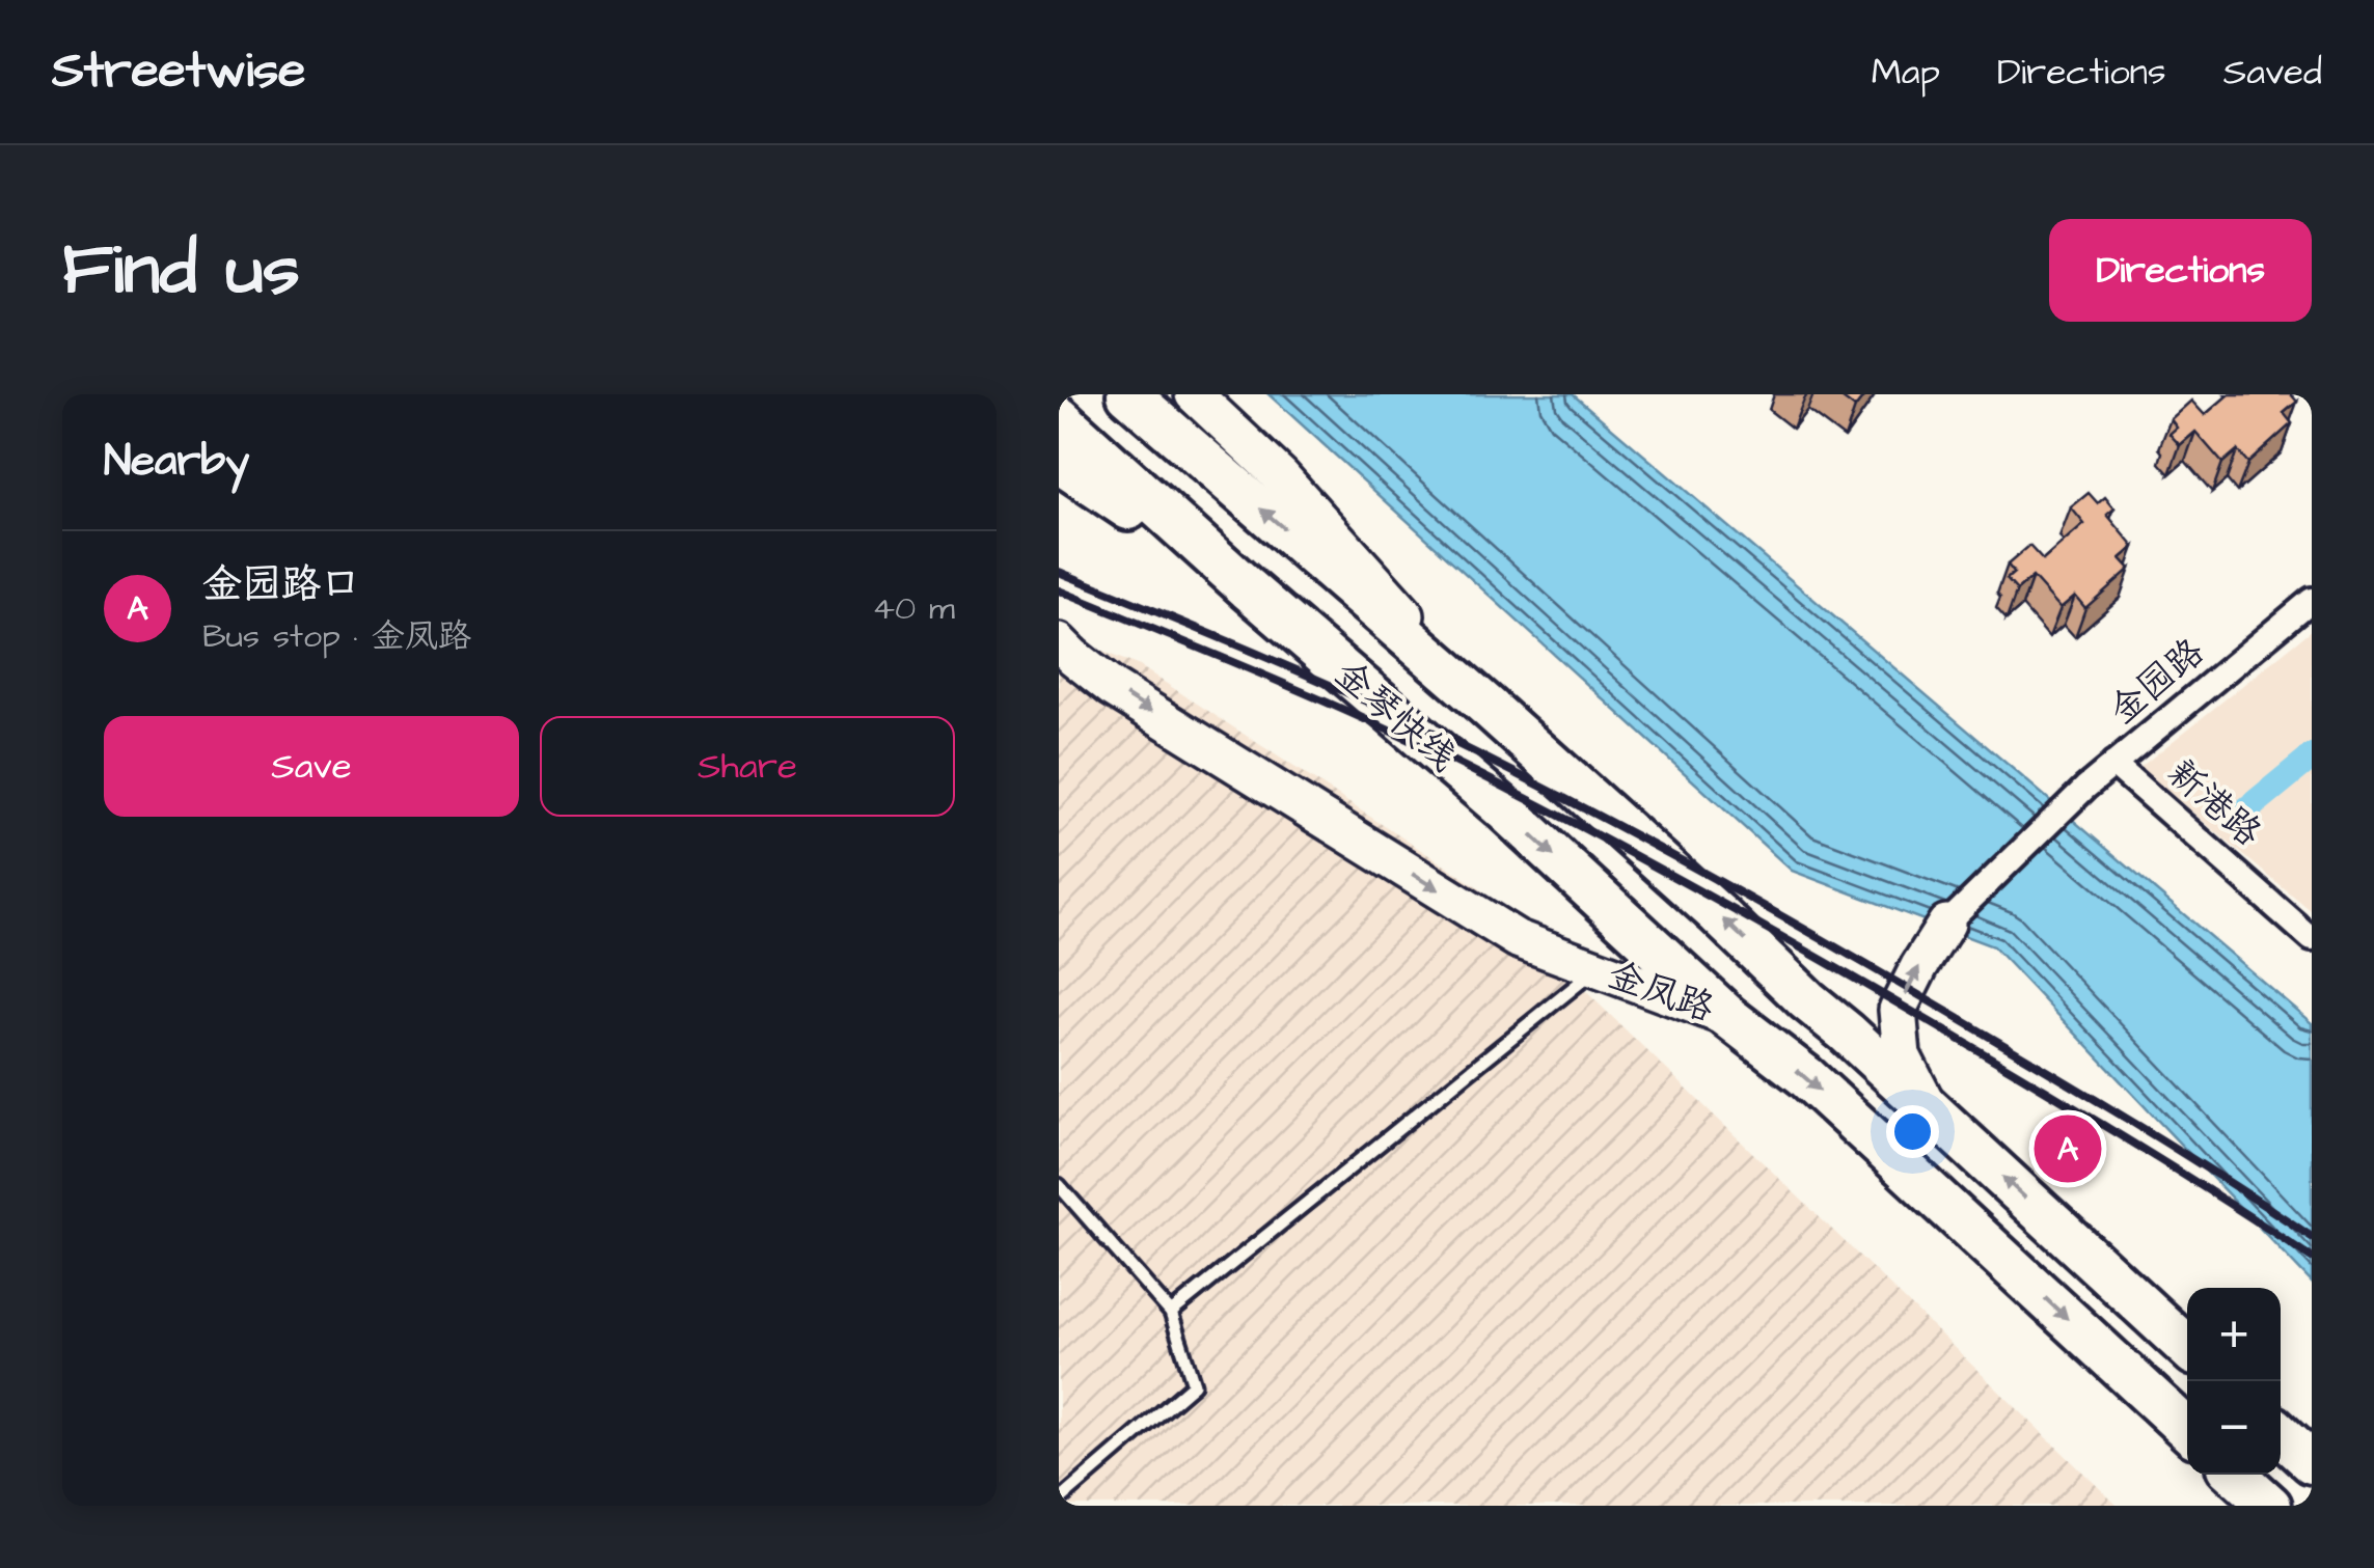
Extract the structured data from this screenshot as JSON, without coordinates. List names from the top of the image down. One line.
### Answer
{"streets":{"highway":["金琴快线","金凤路"],"street":["金园路","新港路"]},"crossings":[["金园路","新港路"],["金琴快线","金凤路"]],"page":{"header":"Streetwise","nav":["Map","Directions","Saved"],"buttons":["Directions",["Save","Share"]],"title":"Find us","heading":"Nearby","list":[{"mark":"A","name":"金园路口","note":"Bus stop · 金凤路","value":"40 m"}],"pins":"A","map_buttons":["+","−"]}}
